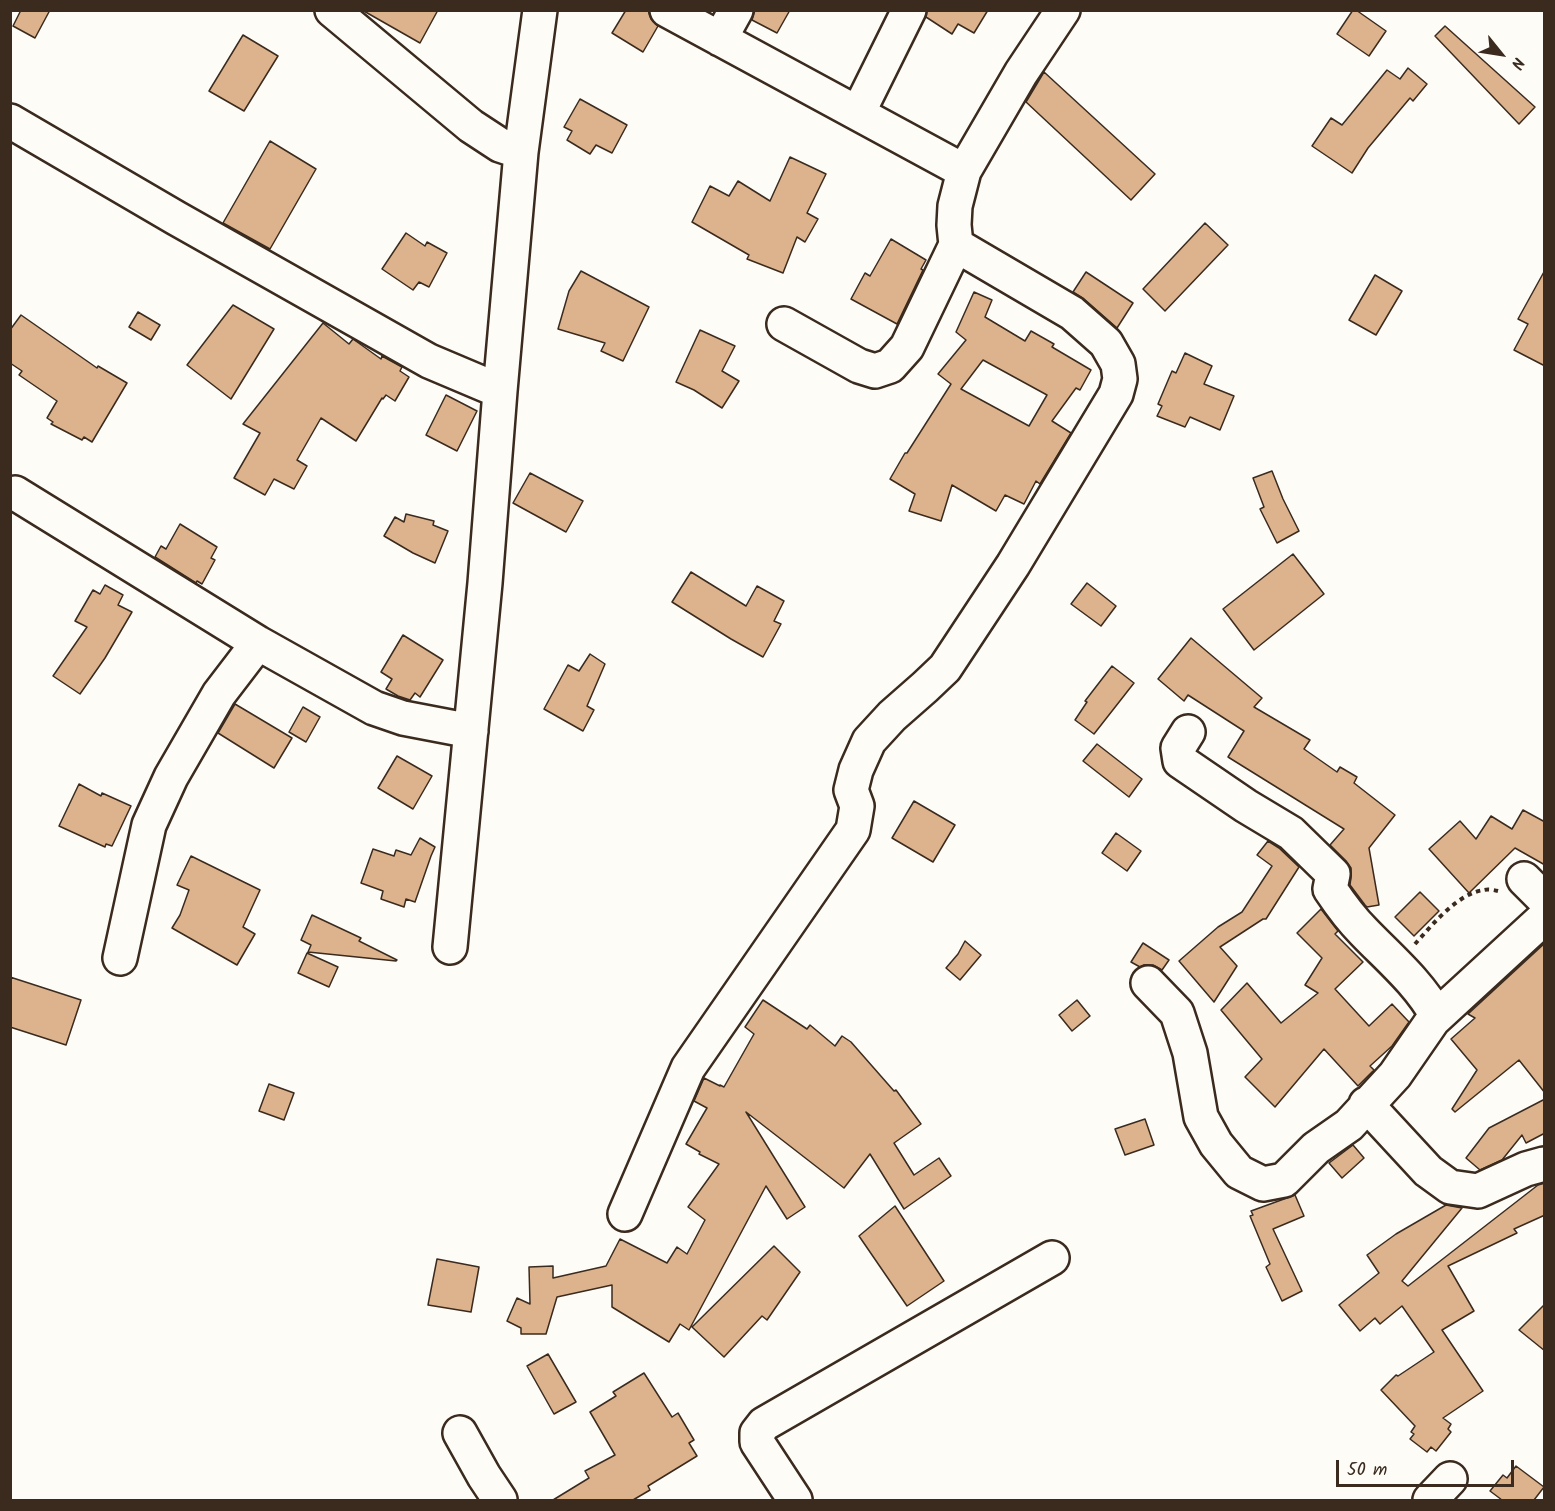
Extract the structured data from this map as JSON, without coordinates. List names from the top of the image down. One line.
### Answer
{"scale_bar":"50 m","north":"bottom right"}
